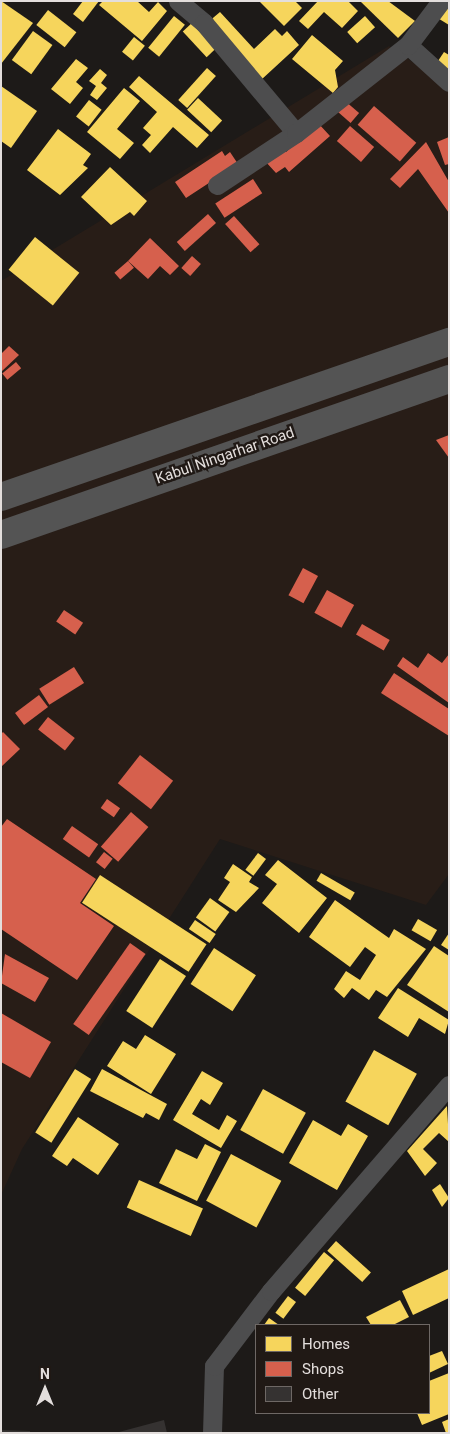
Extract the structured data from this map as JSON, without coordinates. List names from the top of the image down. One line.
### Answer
{"streets":{"highway":["Kabul Ningarhar Road"]},"legend":["Homes","Shops","Other"],"north":"top"}
